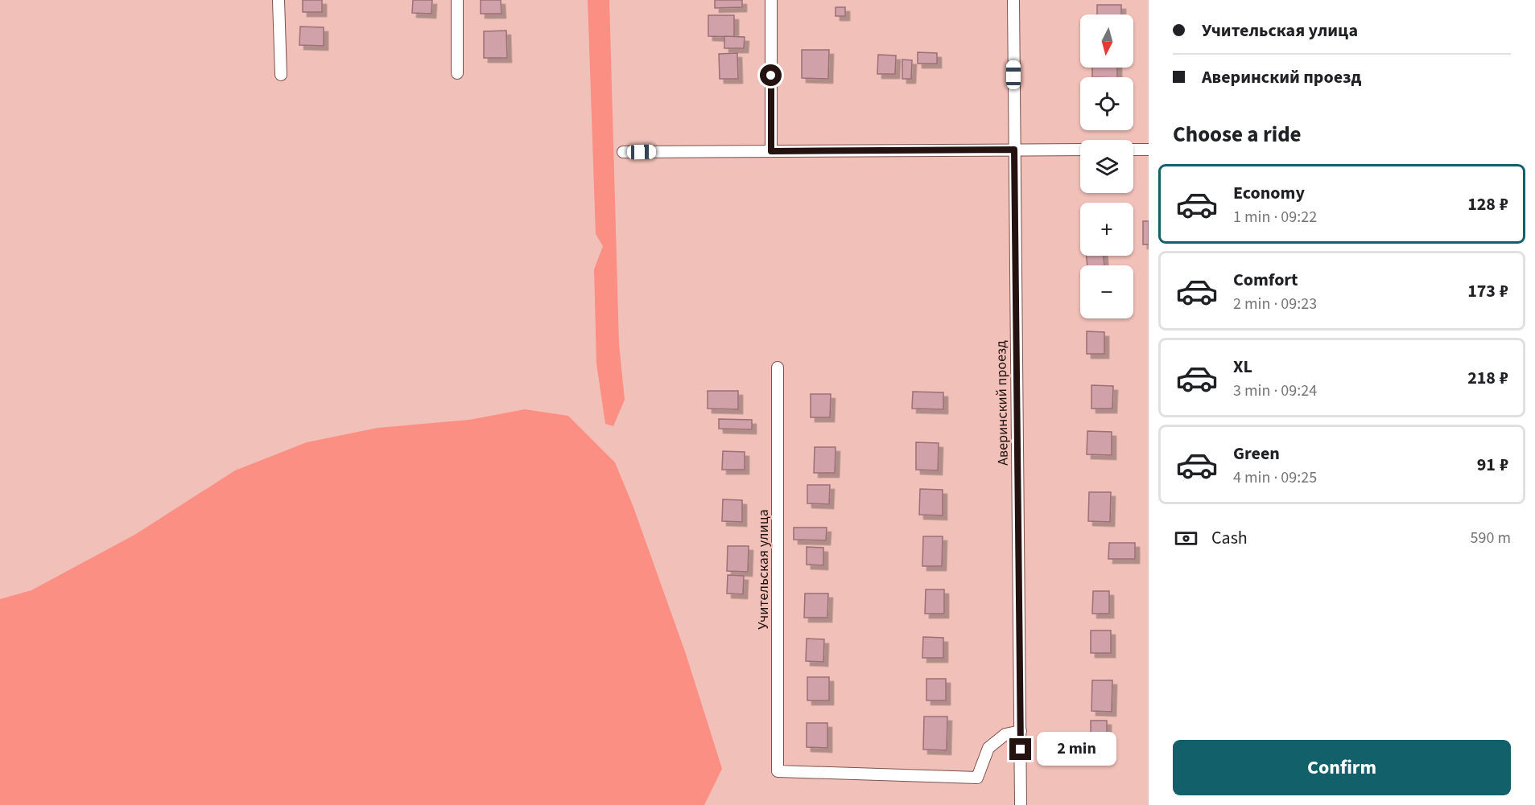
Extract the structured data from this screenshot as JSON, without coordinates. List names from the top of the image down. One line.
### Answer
{"streets":{"street":["Аверинский проезд","Учительская улица"]},"crossings":[["Аверинский проезд","Учительская улица"]],"north":"bottom","page":{"banner":["Учительская улица","Аверинский проезд"],"map_buttons":["+","−"],"heading":"Choose a ride","list":[{"name":"Economy","note":"1 min · 09:22","value":"128 ₽"},{"name":"Comfort","note":"2 min · 09:23","value":"173 ₽"},{"name":"XL","note":"3 min · 09:24","value":"218 ₽"},{"name":"Green","note":"4 min · 09:25","value":"91 ₽"}],"pay":["Cash","590 m"],"buttons":"Confirm","bubble":"2 min"}}
